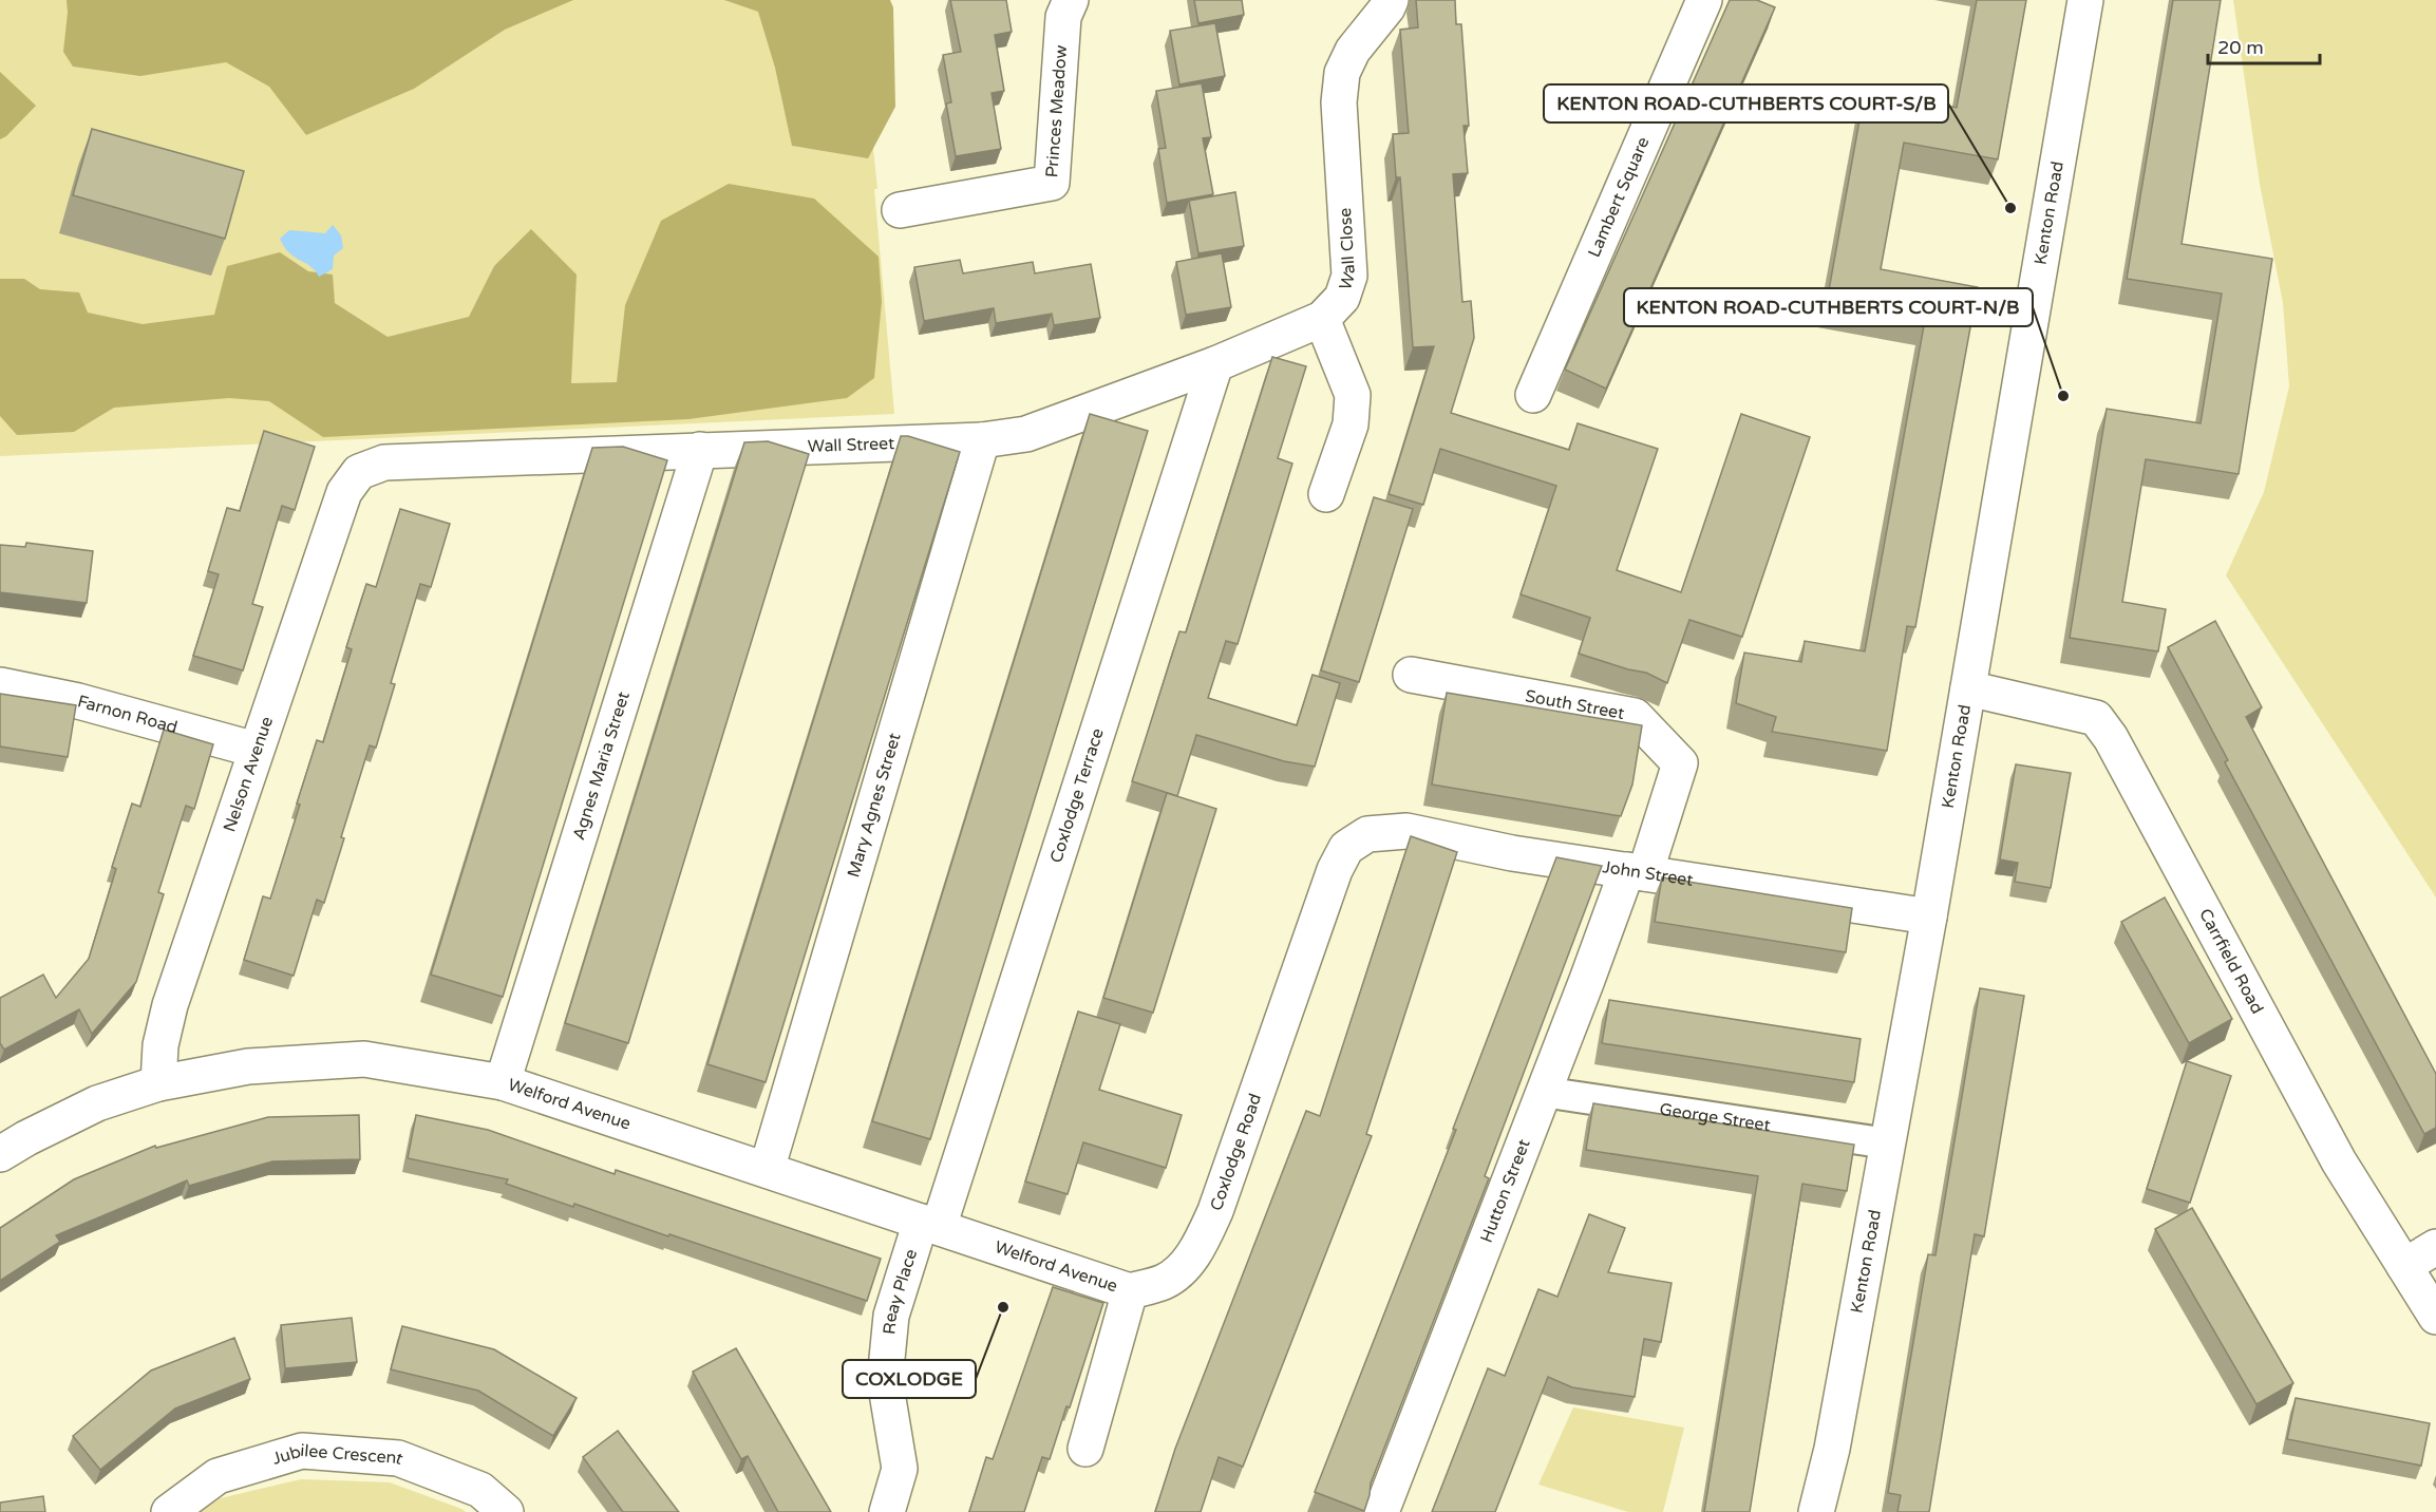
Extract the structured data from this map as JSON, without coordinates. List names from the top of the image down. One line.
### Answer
{"streets":{"street":["Princes Meadow","Lambert Square","Kenton Road","Wall Close","Wall Street","South Street","Farnon Road","Agnes Maria Street","Nelson Avenue","Coxlodge Terrace","Mary Agnes Street","John Street","Carrfield Road","Welford Avenue","George Street","Coxlodge Road","Hutton Street","Reay Place","Jubilee Crescent"]},"crossings":[["Kenton Road","John Street"],["Kenton Road","Carrfield Road"],["Kenton Road","George Street"],["Wall Close","Wall Street"],["Wall Street","Agnes Maria Street"],["Wall Street","Nelson Avenue"],["Wall Street","Coxlodge Terrace"],["Wall Street","Mary Agnes Street"],["South Street","John Street"],["South Street","Hutton Street"],["Farnon Road","Nelson Avenue"],["Agnes Maria Street","Welford Avenue"],["Nelson Avenue","Welford Avenue"],["Coxlodge Terrace","Welford Avenue"],["Coxlodge Terrace","Reay Place"],["Mary Agnes Street","Welford Avenue"],["John Street","Coxlodge Road"],["John Street","Hutton Street"],["Welford Avenue","Coxlodge Road"],["Welford Avenue","Reay Place"],["George Street","Hutton Street"]],"places":["KENTON ROAD-CUTHBERTS COURT-S/B","KENTON ROAD-CUTHBERTS COURT-N/B","COXLODGE"],"scale_bar":"20 m"}
